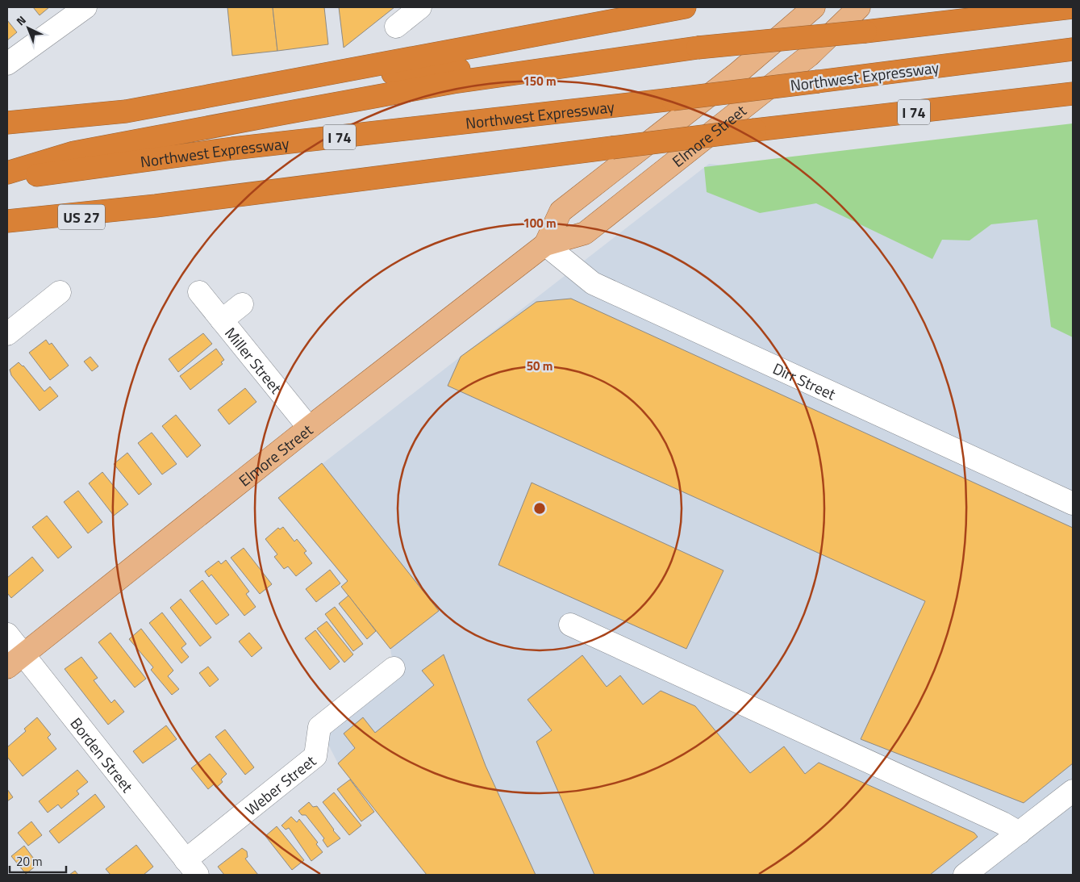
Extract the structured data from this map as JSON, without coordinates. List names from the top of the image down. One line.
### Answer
{"streets":{"highway":["Northwest Expressway","I 74","US 27"],"main road":["Elmore Street"],"street":["Miller Street","Dirr Street","Borden Street","Weber Street"]},"crossings":[["I 74","US 27"],["Elmore Street","Miller Street"],["Elmore Street","Dirr Street"],["Elmore Street","Borden Street"],["Borden Street","Weber Street"]],"scale_bar":"20 m","north":"top left","rings":["150 m","100 m","50 m"]}
